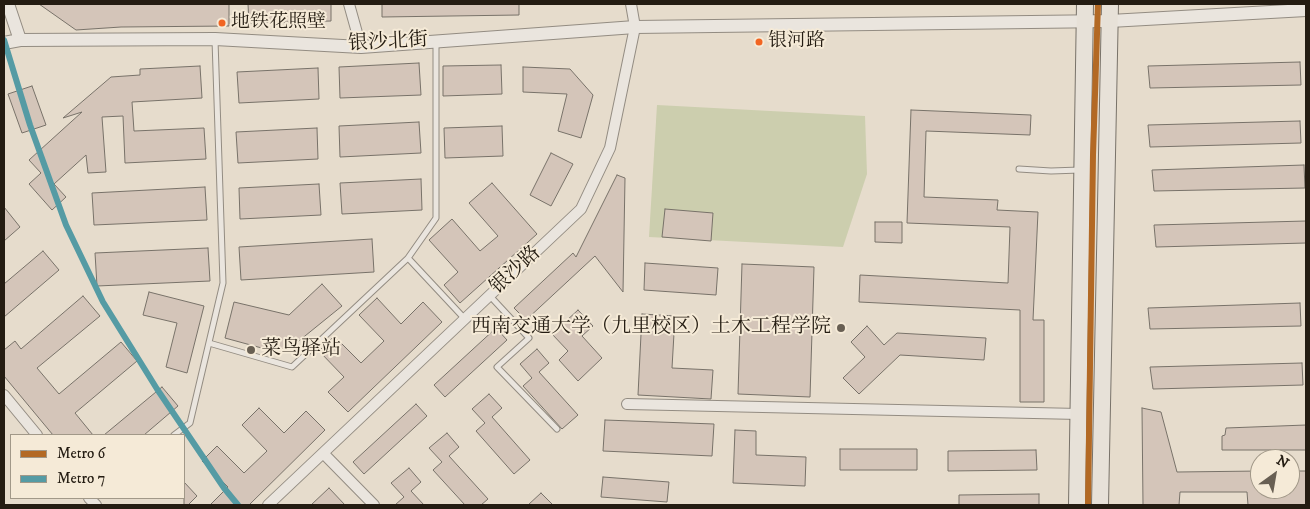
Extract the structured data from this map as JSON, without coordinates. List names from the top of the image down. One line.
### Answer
{"streets":{"street":["银沙北街","银沙路"]},"crossings":[["银沙北街","银沙路"]],"places":["地铁花照壁","银河路","西南交通大学（九里校区）土木工程学院","菜鸟驿站"],"lines":["metro line 6","metro line 7"],"legend":["Metro 6","Metro 7"],"north":"top right"}
